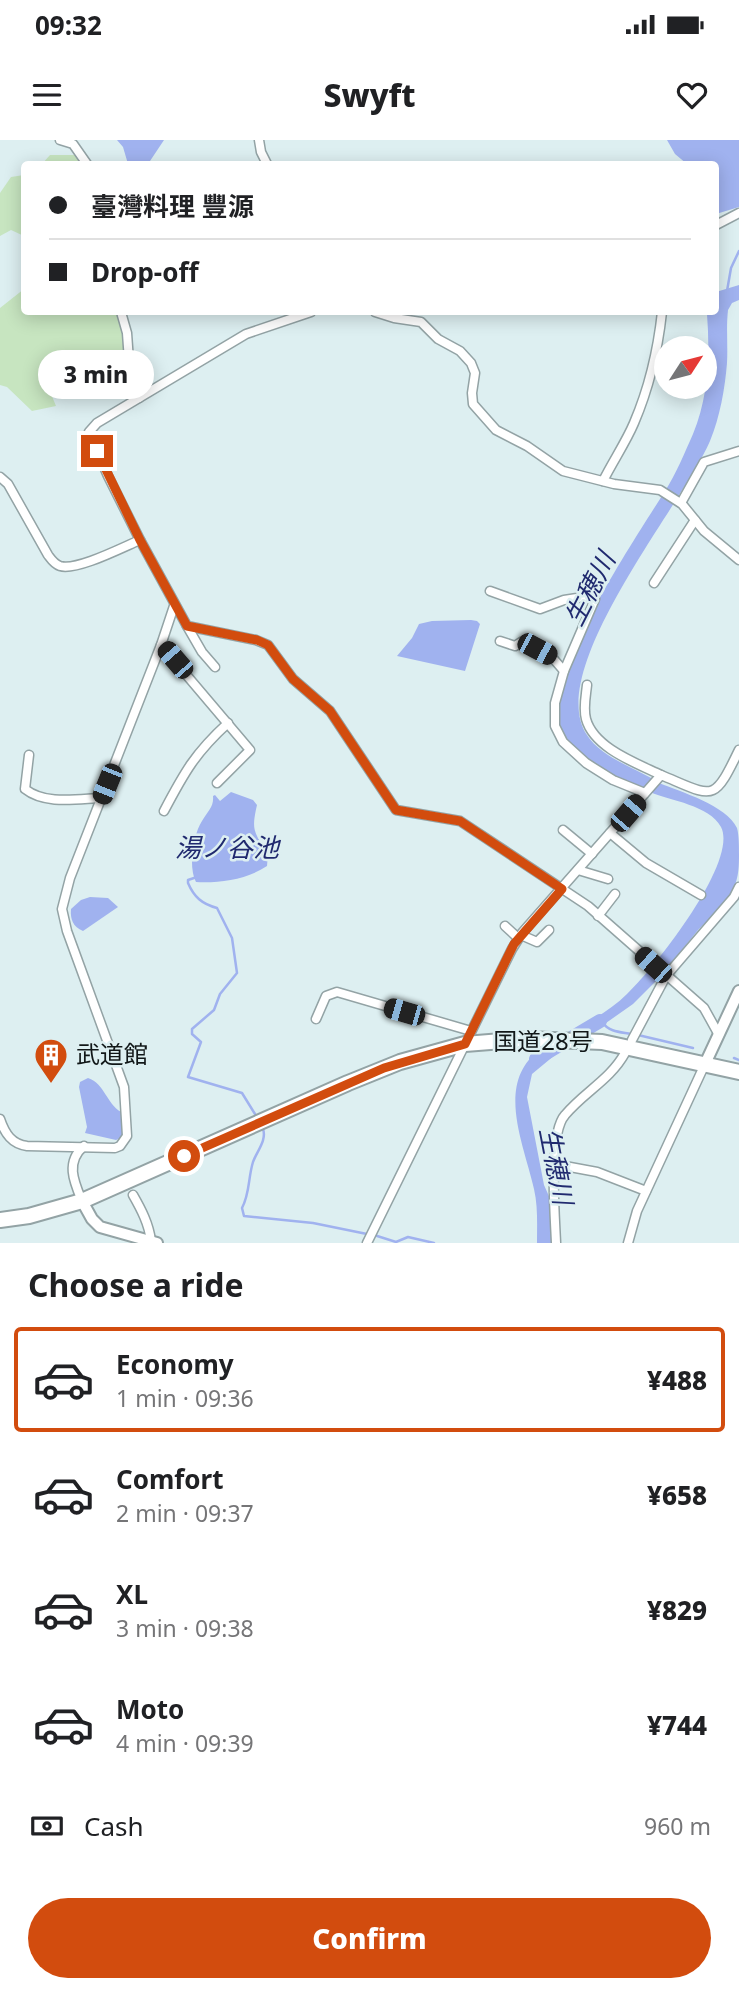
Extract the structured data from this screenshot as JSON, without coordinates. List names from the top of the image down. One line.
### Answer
{"streets":{"highway":["国道28号"]},"water":["生穂川","湯ノ谷池"],"places":{"building":["武道館"]},"north":"top right","page":{"status":"09:32","header":"Swyft","banner":["臺灣料理 豐源","Drop-off"],"bubble":"3 min","heading":"Choose a ride","list":[{"name":"Economy","note":"1 min · 09:36","value":"¥488"},{"name":"Comfort","note":"2 min · 09:37","value":"¥658"},{"name":"XL","note":"3 min · 09:38","value":"¥829"},{"name":"Moto","note":"4 min · 09:39","value":"¥744"}],"pay":["Cash","960 m"],"buttons":"Confirm"}}
